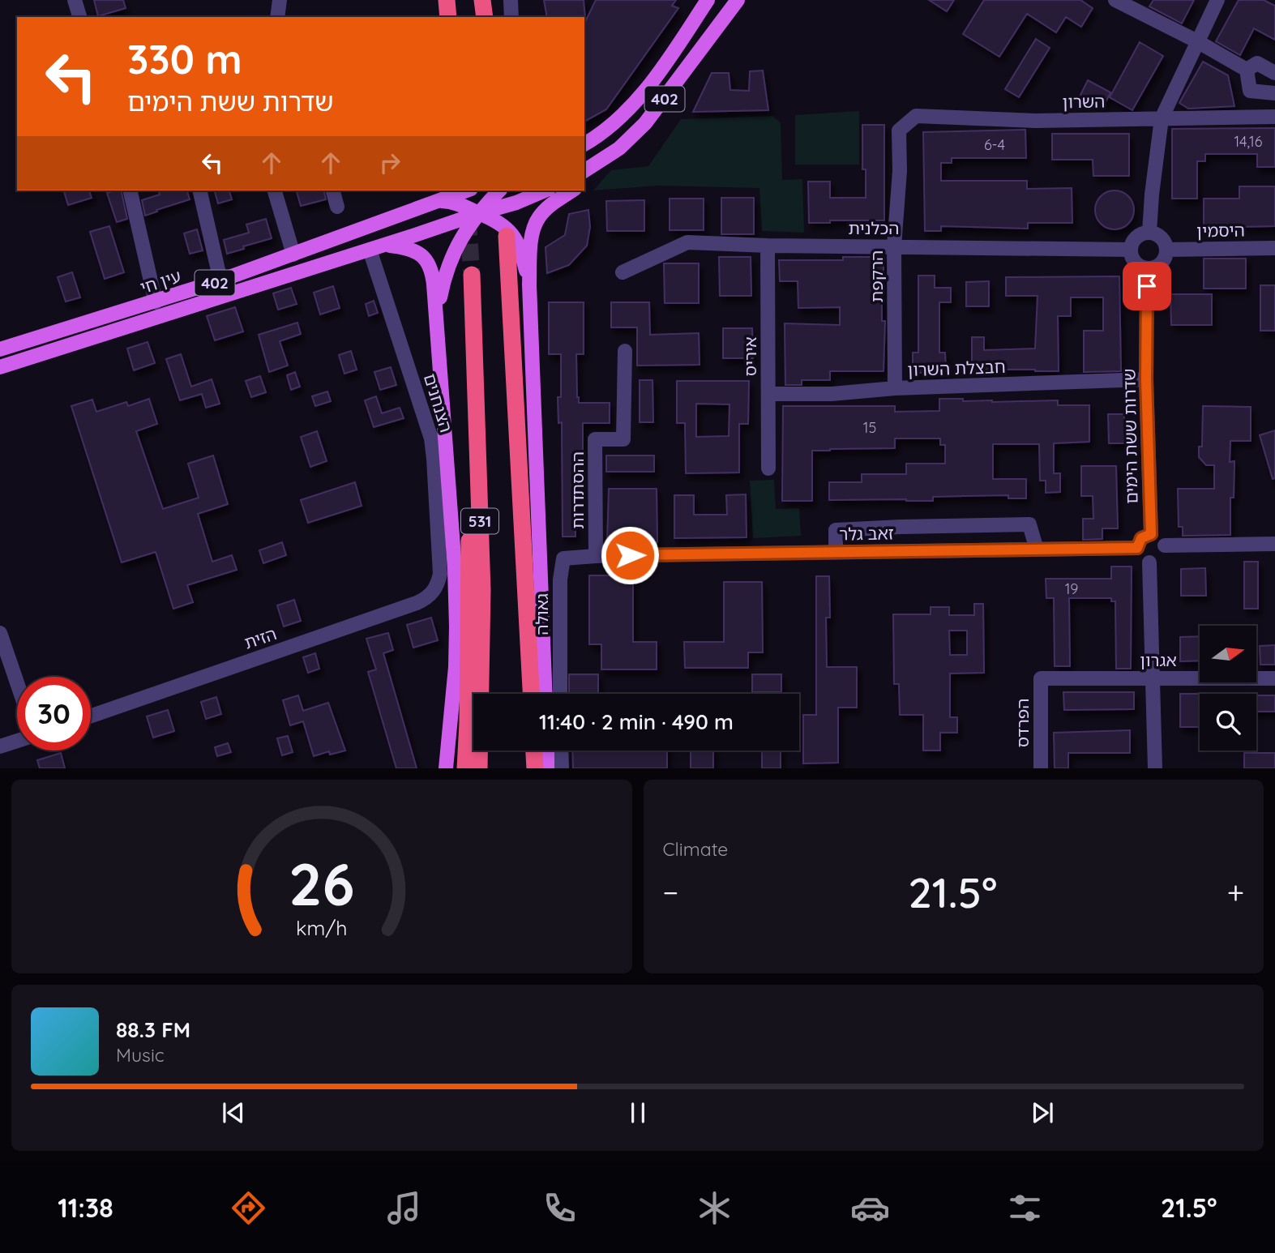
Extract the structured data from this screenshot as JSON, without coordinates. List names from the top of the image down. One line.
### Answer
{"streets":{"highway":["531"],"main road":["402","עין חי"],"street":["השרון","הכלנית","היסמין","הרקפת","איריס","חבצלת השרון","הצנחנים","שדרות ששת הימים","ההסתדרות","זאב גלר","גאולה","הזית","אגרון","הפרדס"]},"crossings":[["402","עין חי"],["השרון","הרקפת"],["הכלנית","היסמין"],["הכלנית","הרקפת"],["הכלנית","איריס"],["הכלנית","שדרות ששת הימים"],["היסמין","שדרות ששת הימים"],["הרקפת","חבצלת השרון"],["עין חי","הצנחנים"],["איריס","חבצלת השרון"],["חבצלת השרון","שדרות ששת הימים"],["הצנחנים","הזית"],["שדרות ששת הימים","זאב גלר"],["ההסתדרות","זאב גלר"],["ההסתדרות","גאולה"],["זאב גלר","גאולה"],["אגרון","הפרדס"]],"house_numbers":["14,16","6-4","15","19"],"north":"right","page":{"turn":["330 m","שדרות ששת הימים"],"limit":"30","trip":"11:40 · 2 min · 490 m","tile":"Climate","heat":["−","21.5°","+"],"song":["88.3 FM","Music"],"tabs":["11:38","21.5°"],"gauge":["26","km/h"]}}
